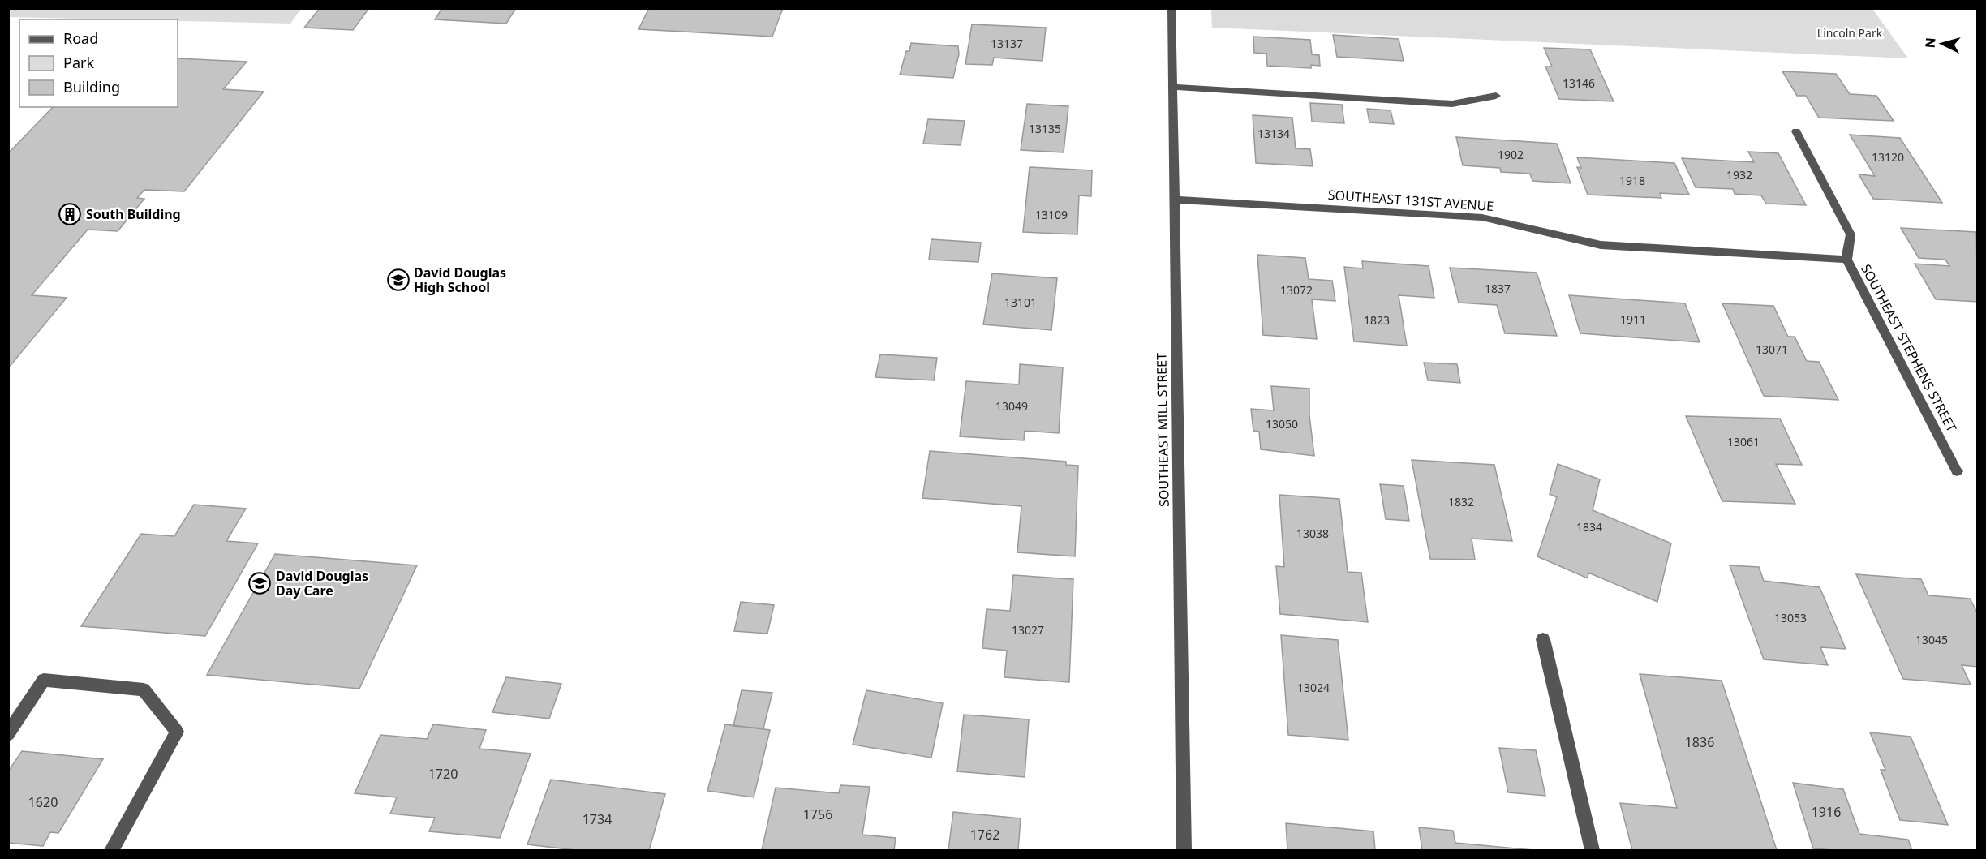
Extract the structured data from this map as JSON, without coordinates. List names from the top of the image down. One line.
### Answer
{"streets":{"street":["SOUTHEAST 131ST AVENUE","SOUTHEAST STEPHENS STREET","SOUTHEAST MILL STREET"]},"crossings":[["SOUTHEAST 131ST AVENUE","SOUTHEAST STEPHENS STREET"],["SOUTHEAST 131ST AVENUE","SOUTHEAST MILL STREET"]],"parks":["Lincoln Park"],"places":{"building":["South Building"],"school or university":["David Douglas High School","David Douglas Day Care"]},"house_numbers":["13137","13146","13135","13134","1902","13120","1932","1918","13109","1837","13072","13101","1911","1823","13071","13049","13050","13061","1832","1834","13038","13053","13027","13045","13024","1836","1720","1620","1916","1756","1734","1762"],"legend":["Road","Park","Building"],"north":"left"}
